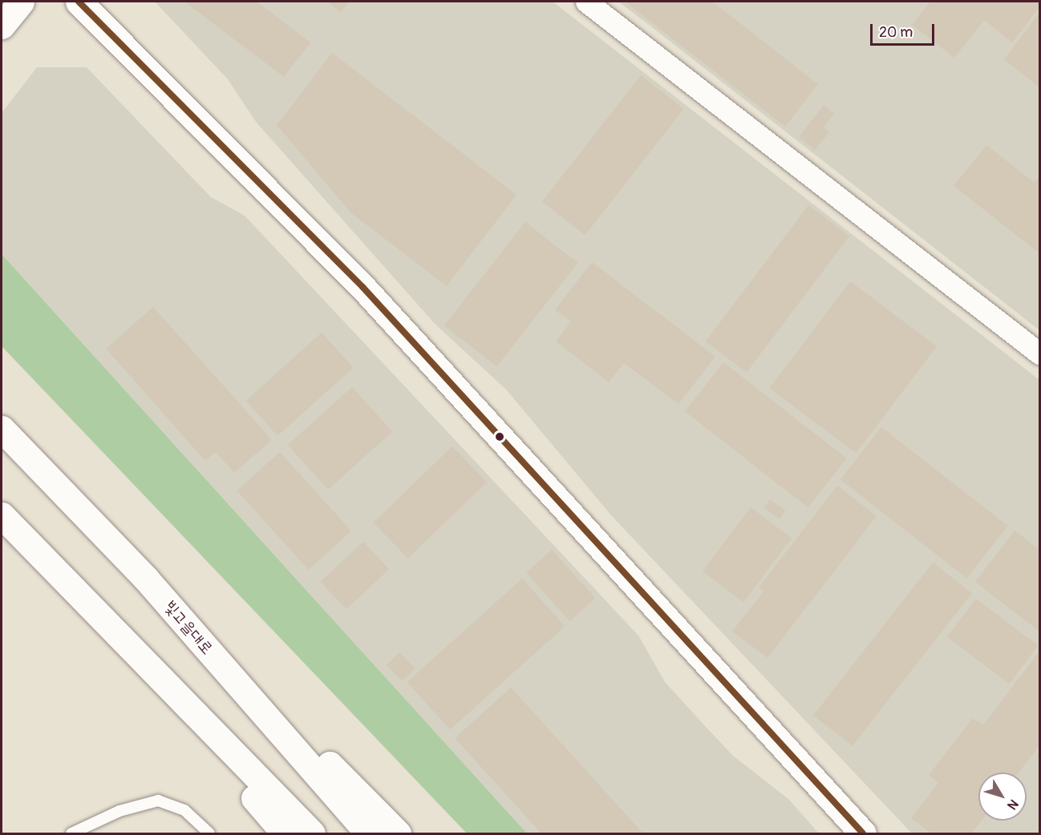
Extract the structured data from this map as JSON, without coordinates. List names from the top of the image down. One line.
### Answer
{"streets":{"main road":["빛고을대로"]},"scale_bar":"20 m","north":"bottom right"}
